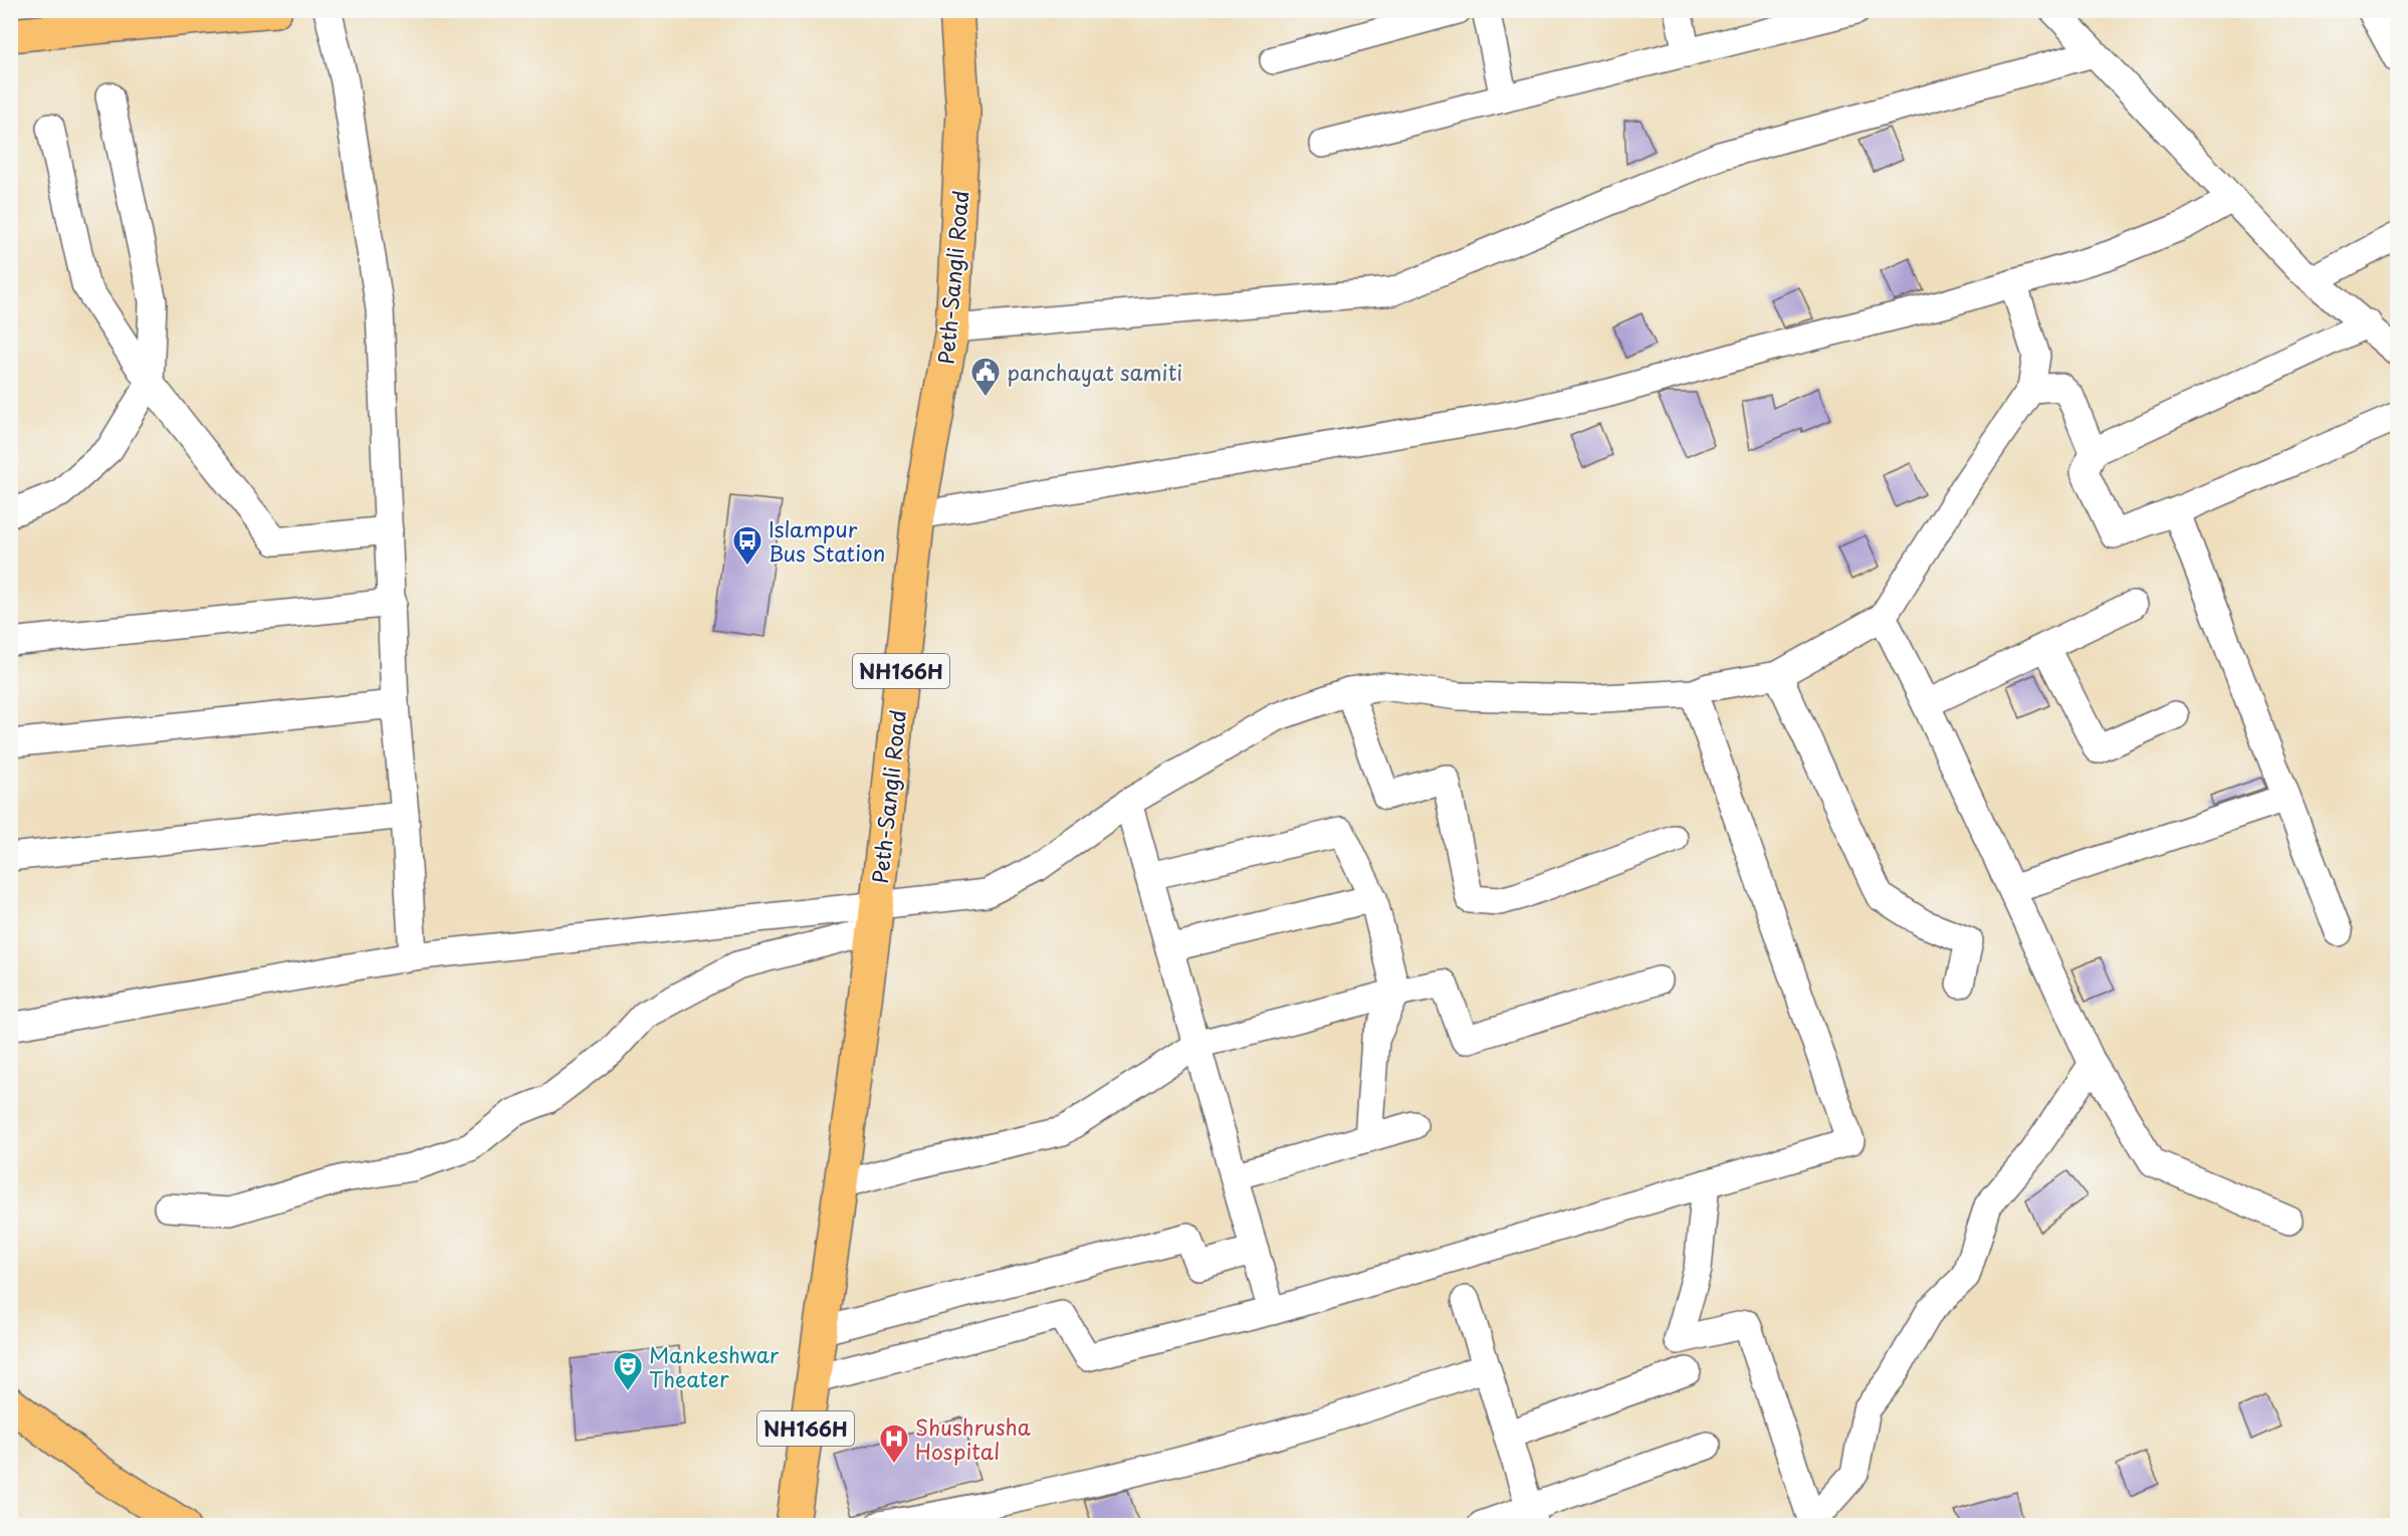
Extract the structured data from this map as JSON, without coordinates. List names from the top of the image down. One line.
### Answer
{"streets":{"main road":["Peth-Sangli Road","NH166H"]},"crossings":[["Peth-Sangli Road","NH166H"]],"places":{"public building":["panchayat samiti"],"bus stop":["Islampur Bus Station"],"theatre":["Mankeshwar Theater"],"hospital":["Shushrusha Hospital"]}}
